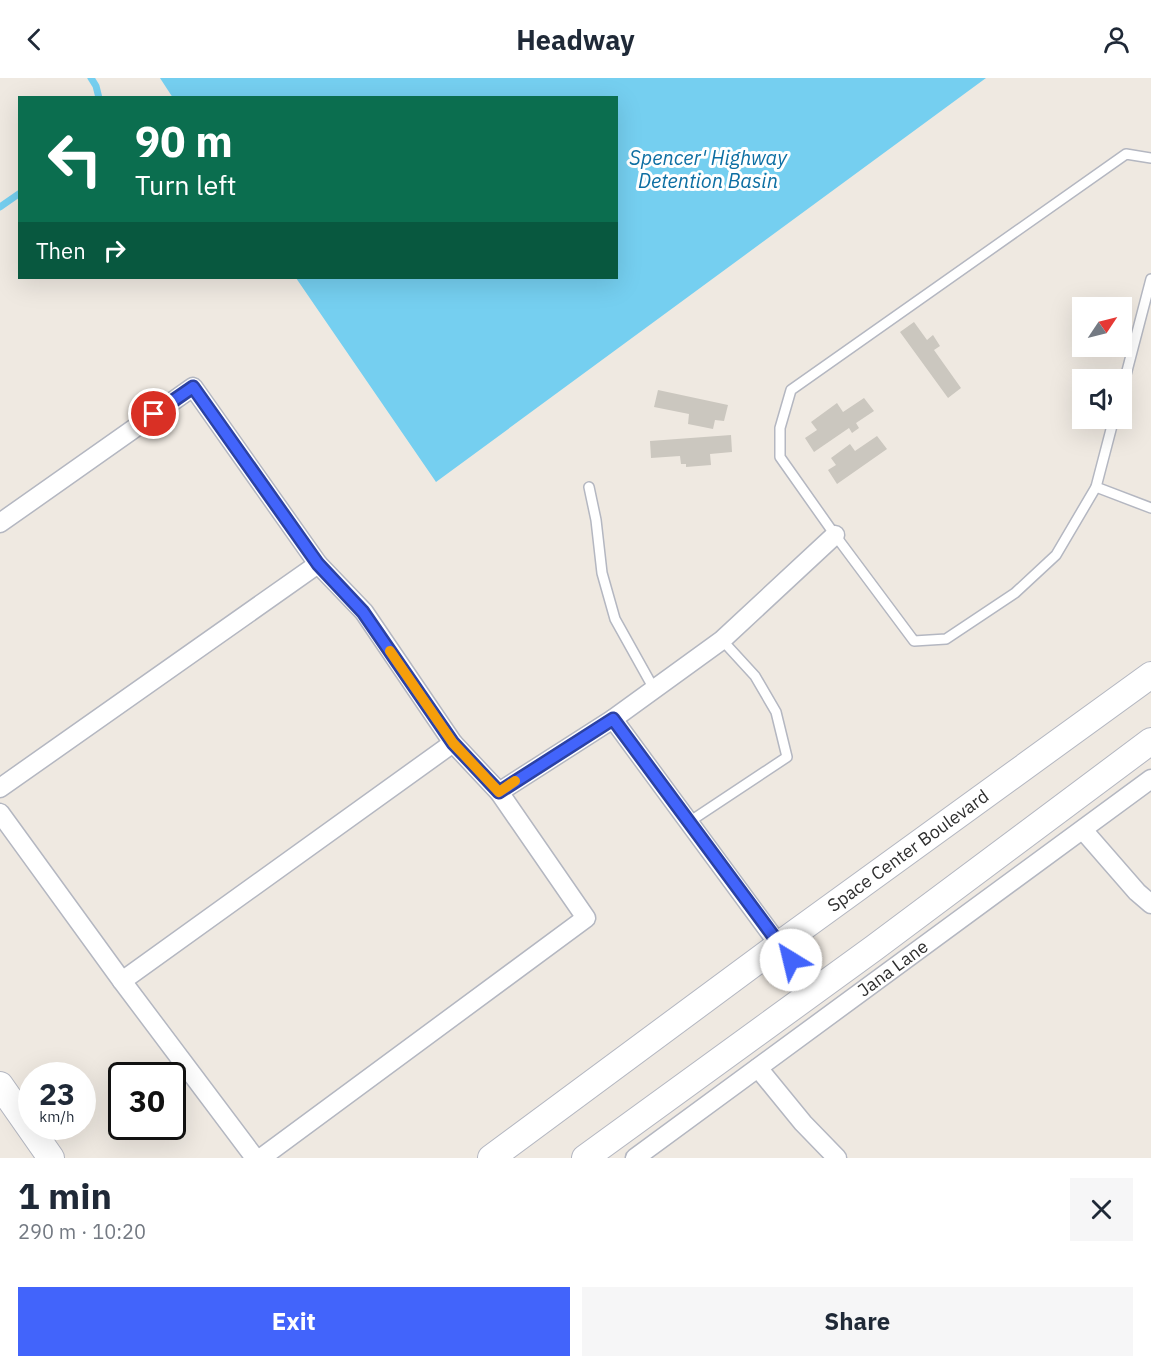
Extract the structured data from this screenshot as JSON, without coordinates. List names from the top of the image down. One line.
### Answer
{"streets":{"main road":["Space Center Boulevard"],"street":["Jana Lane"]},"water":["Spencer' Highway Detention Basin"],"north":"top right","page":{"header":"Headway","turn":["90 m","Turn left"],"then":"Then","speed":"23 km/h","limit":"30","heading":["1 min","290 m · 10:20"],"buttons":["Exit","Share"]}}
